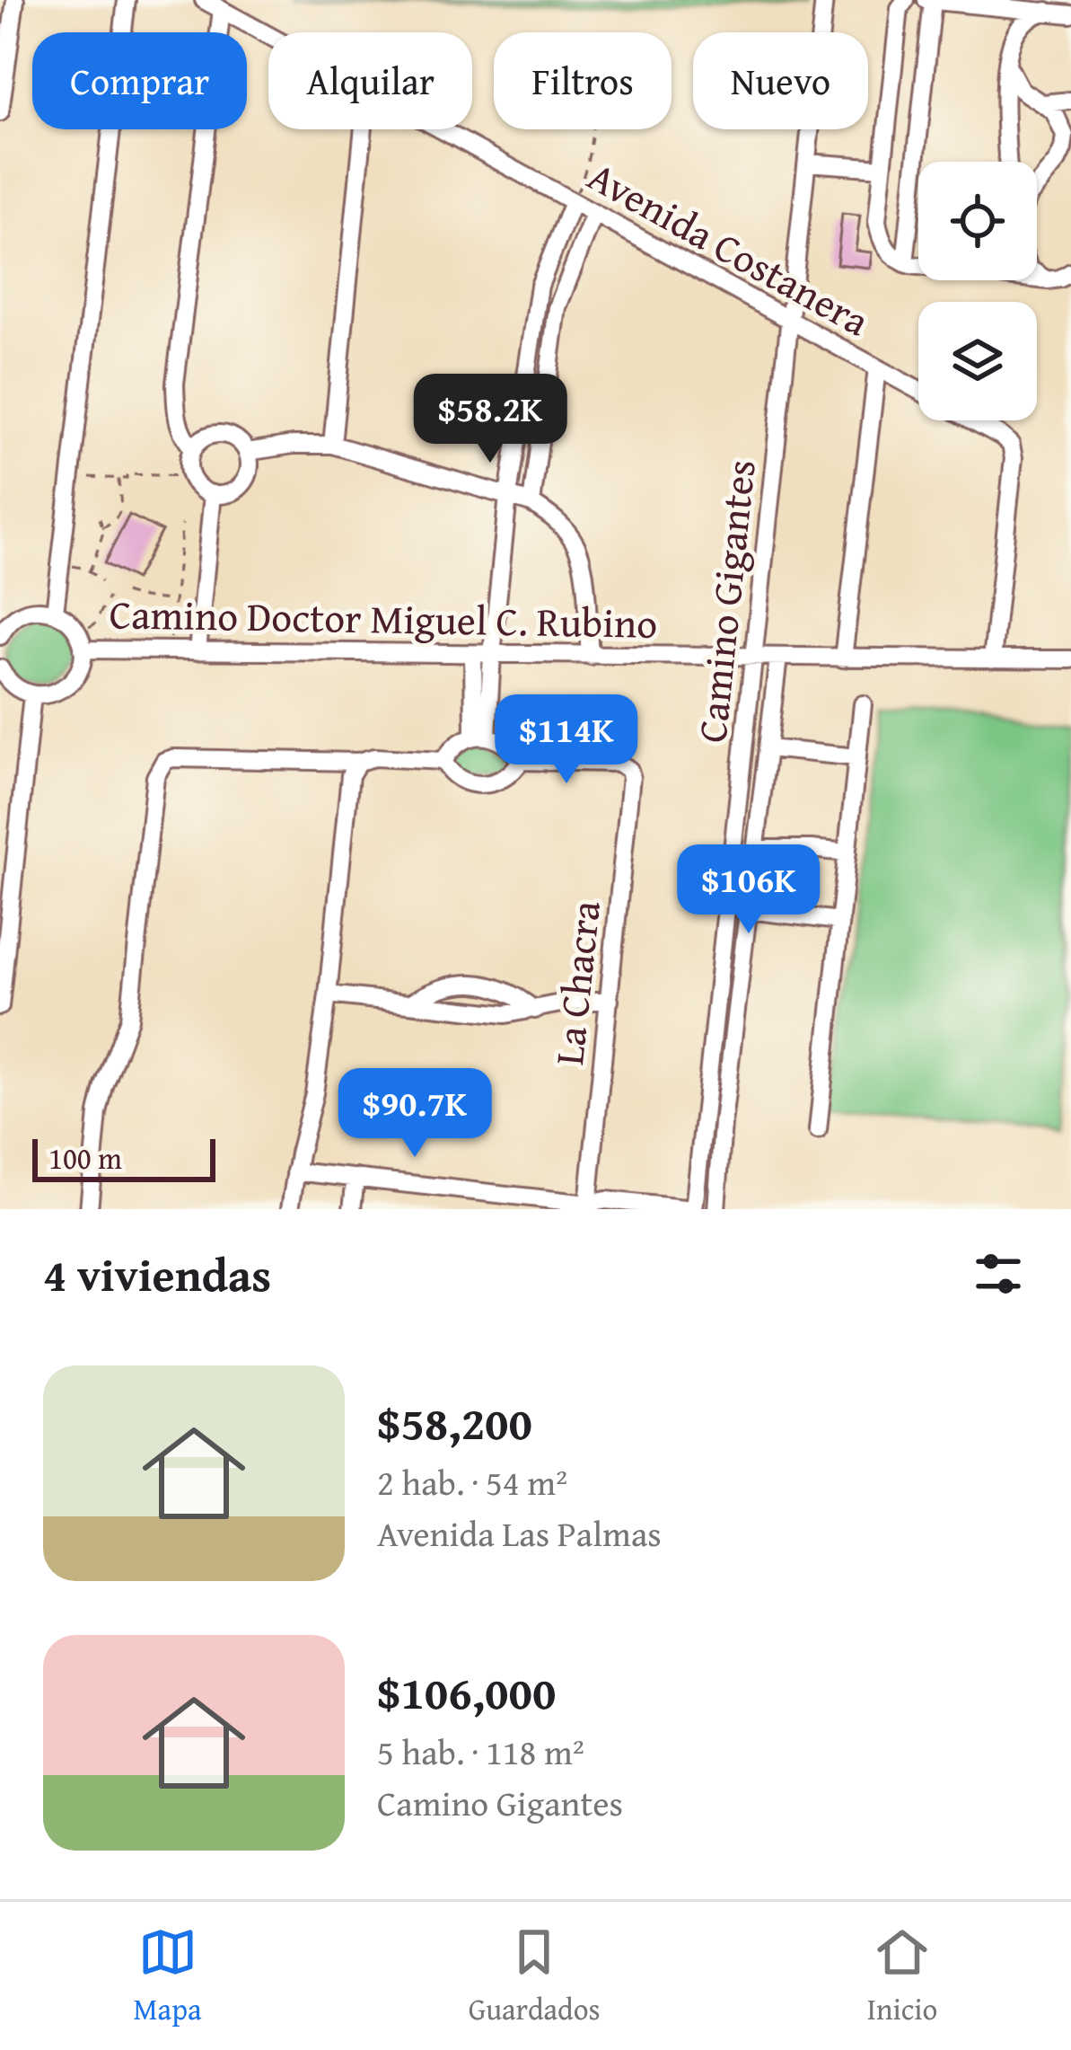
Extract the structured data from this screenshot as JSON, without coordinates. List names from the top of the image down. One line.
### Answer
{"streets":{"street":["Avenida Costanera","Camino Gigantes","Camino Doctor Miguel C. Rubino","La Chacra"]},"crossings":[["Avenida Costanera","Camino Gigantes"],["Avenida Costanera","Camino Doctor Miguel C. Rubino"],["Camino Gigantes","Camino Doctor Miguel C. Rubino"]],"scale_bar":"100 m","page":{"chip":["Comprar","Alquilar","Filtros","Nuevo"],"price":["$58.2K","$114K","$106K","$90.7K"],"scale":"100 m","heading":"4 viviendas","list":[{"name":"$58,200","note":"2 hab. · 54 m² · Avenida Las Palmas"},{"name":"$106,000","note":"5 hab. · 118 m² · Camino Gigantes"}],"tabs":["Mapa","Guardados","Inicio"]}}
